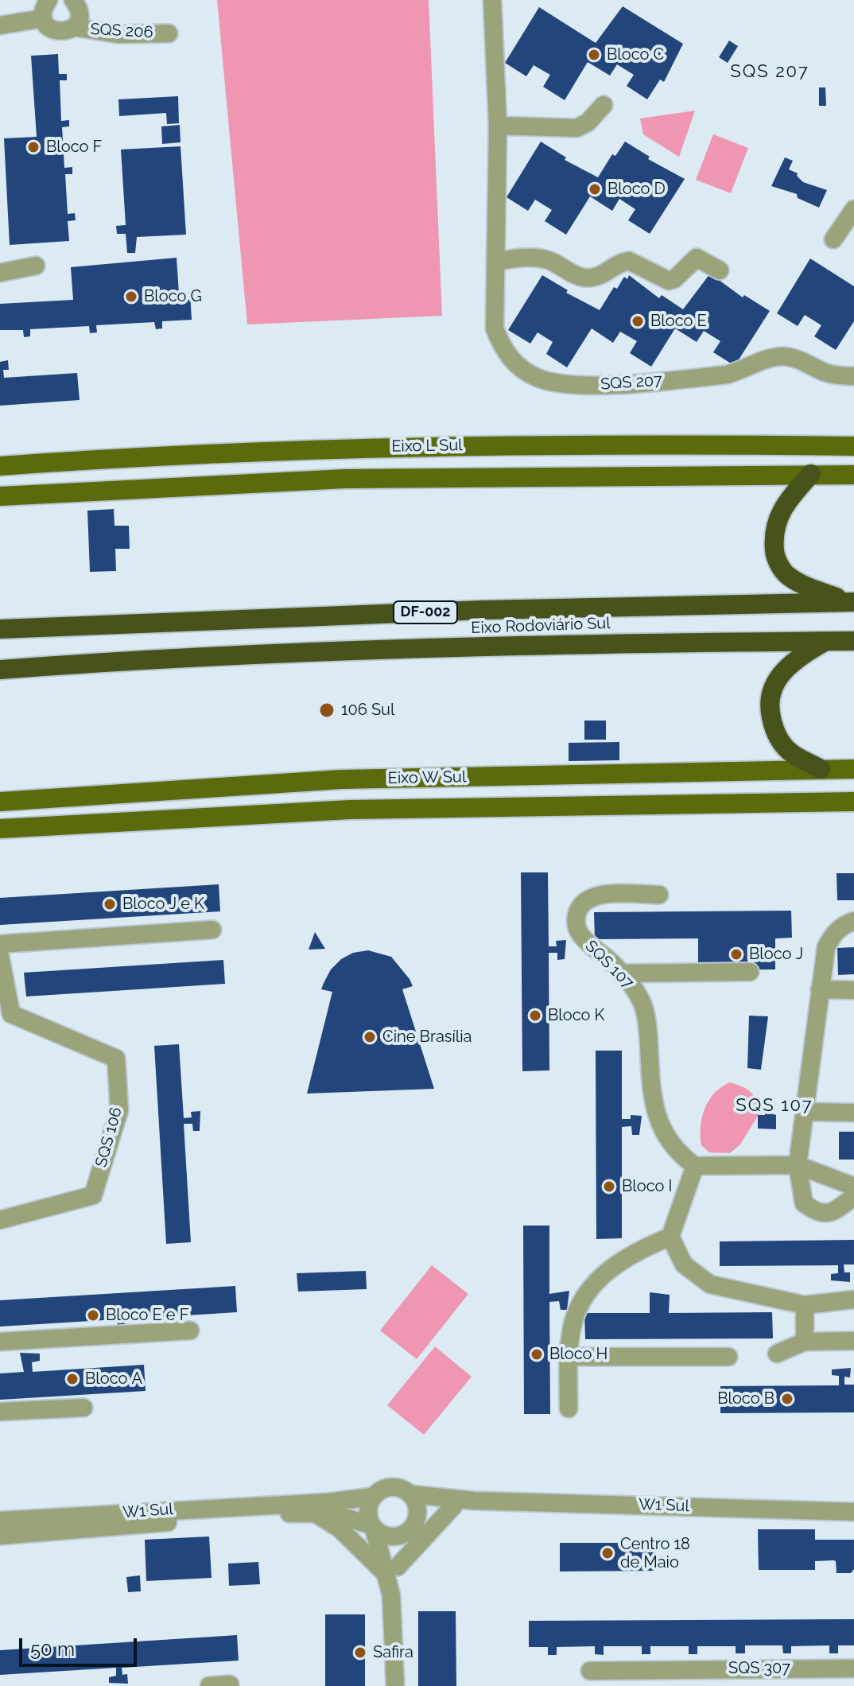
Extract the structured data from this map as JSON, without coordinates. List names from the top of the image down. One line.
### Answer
{"streets":{"highway":["DF-002","Eixo Rodoviário Sul"],"main road":["Eixo L Sul","Eixo W Sul"],"street":["SQS 206","SQS 207","SQS 107","SQS 106","W1 Sul","SQS 307"]},"districts":["SQS 207","SQS 107"],"places":["Bloco C","Bloco F","Bloco D","Bloco G","Bloco E","106 Sul","Bloco J e K","Bloco J","Bloco K","Cine Brasília","Bloco I","Bloco E e F","Bloco H","Bloco A","Bloco B","Centro 18 de Maio","Safira"],"scale_bar":"50 m"}
